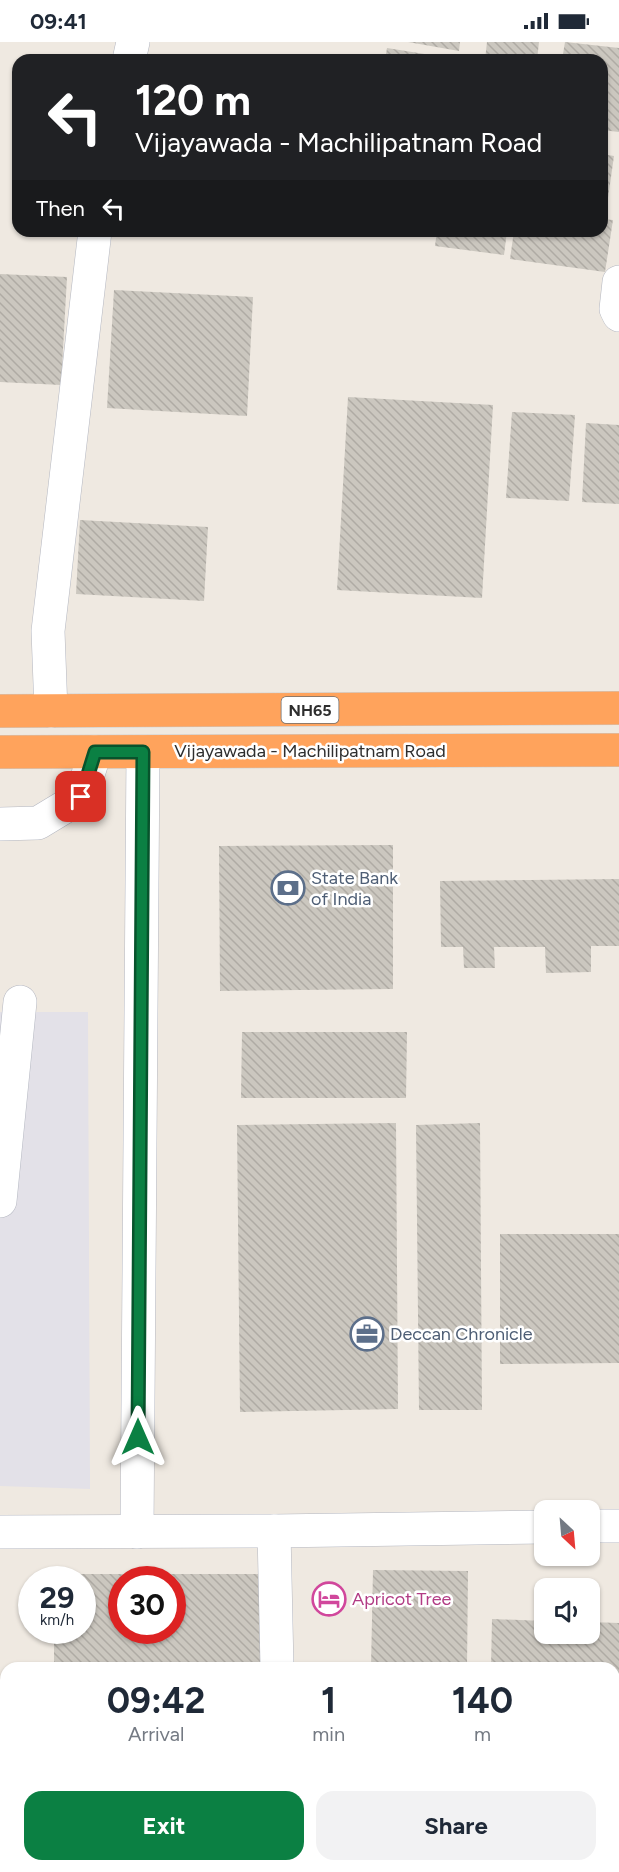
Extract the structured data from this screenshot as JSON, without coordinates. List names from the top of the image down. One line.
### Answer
{"streets":{"highway":["NH65","Vijayawada - Machilipatnam Road"]},"places":{"bank":["State Bank of India"],"office":["Deccan Chronicle"],"hotel":["Apricot Tree"]},"north":"bottom right","page":{"status":"09:41","turn":["120 m","Vijayawada - Machilipatnam Road"],"then":"Then","speed":"29 km/h","limit":"30","eta":["09:42","Arrival","1","min","140","m"],"buttons":["Exit","Share"]}}
